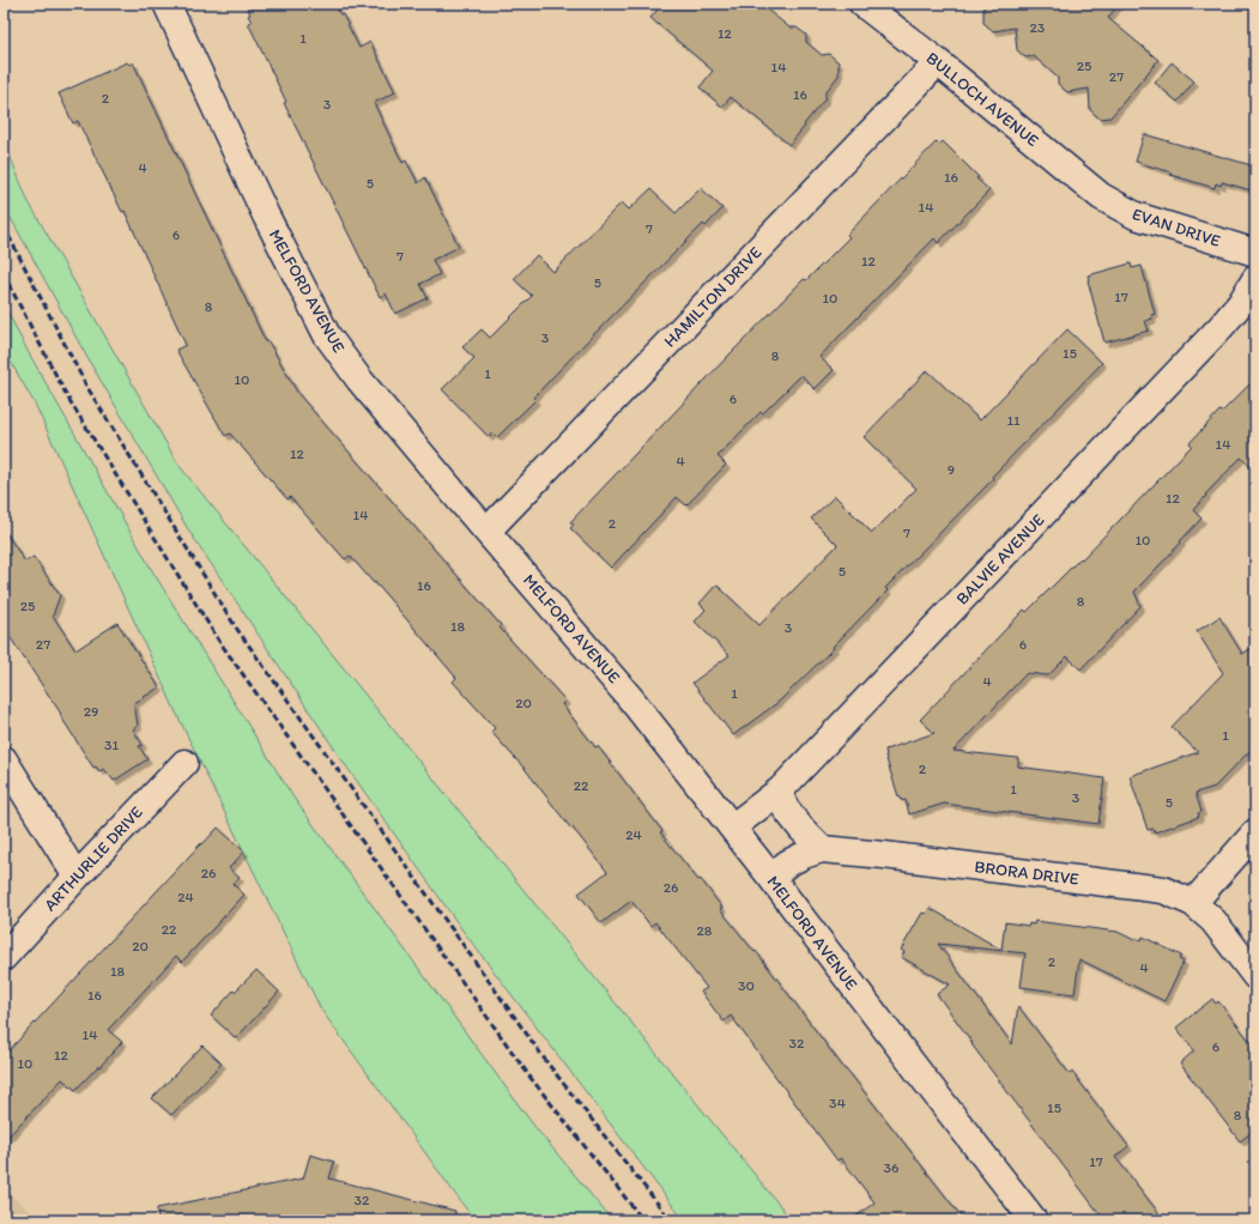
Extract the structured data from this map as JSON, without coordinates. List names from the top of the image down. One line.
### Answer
{"streets":{"street":["BULLOCH AVENUE","EVAN DRIVE","MELFORD AVENUE","HAMILTON DRIVE","BALVIE AVENUE","ARTHURLIE DRIVE","BRORA DRIVE"]},"crossings":[["BULLOCH AVENUE","EVAN DRIVE"],["BULLOCH AVENUE","HAMILTON DRIVE"],["MELFORD AVENUE","HAMILTON DRIVE"],["MELFORD AVENUE","BALVIE AVENUE"],["MELFORD AVENUE","BRORA DRIVE"]],"house_numbers":["23","12","1","25","14","27","16","2","3","4","16","5","14","7","6","7","12","5","17","10","8","3","15","8","1","10","6","11","14","12","4","9","12","14","2","7","10","5","16","8","25","18","3","27","6","4","1","20","29","1","31","2","22","1","3","5","24","26","26","24","22","28","20","2","4","18","30","16","14","32","6","12","10","34","15","8","17","36","32"]}
